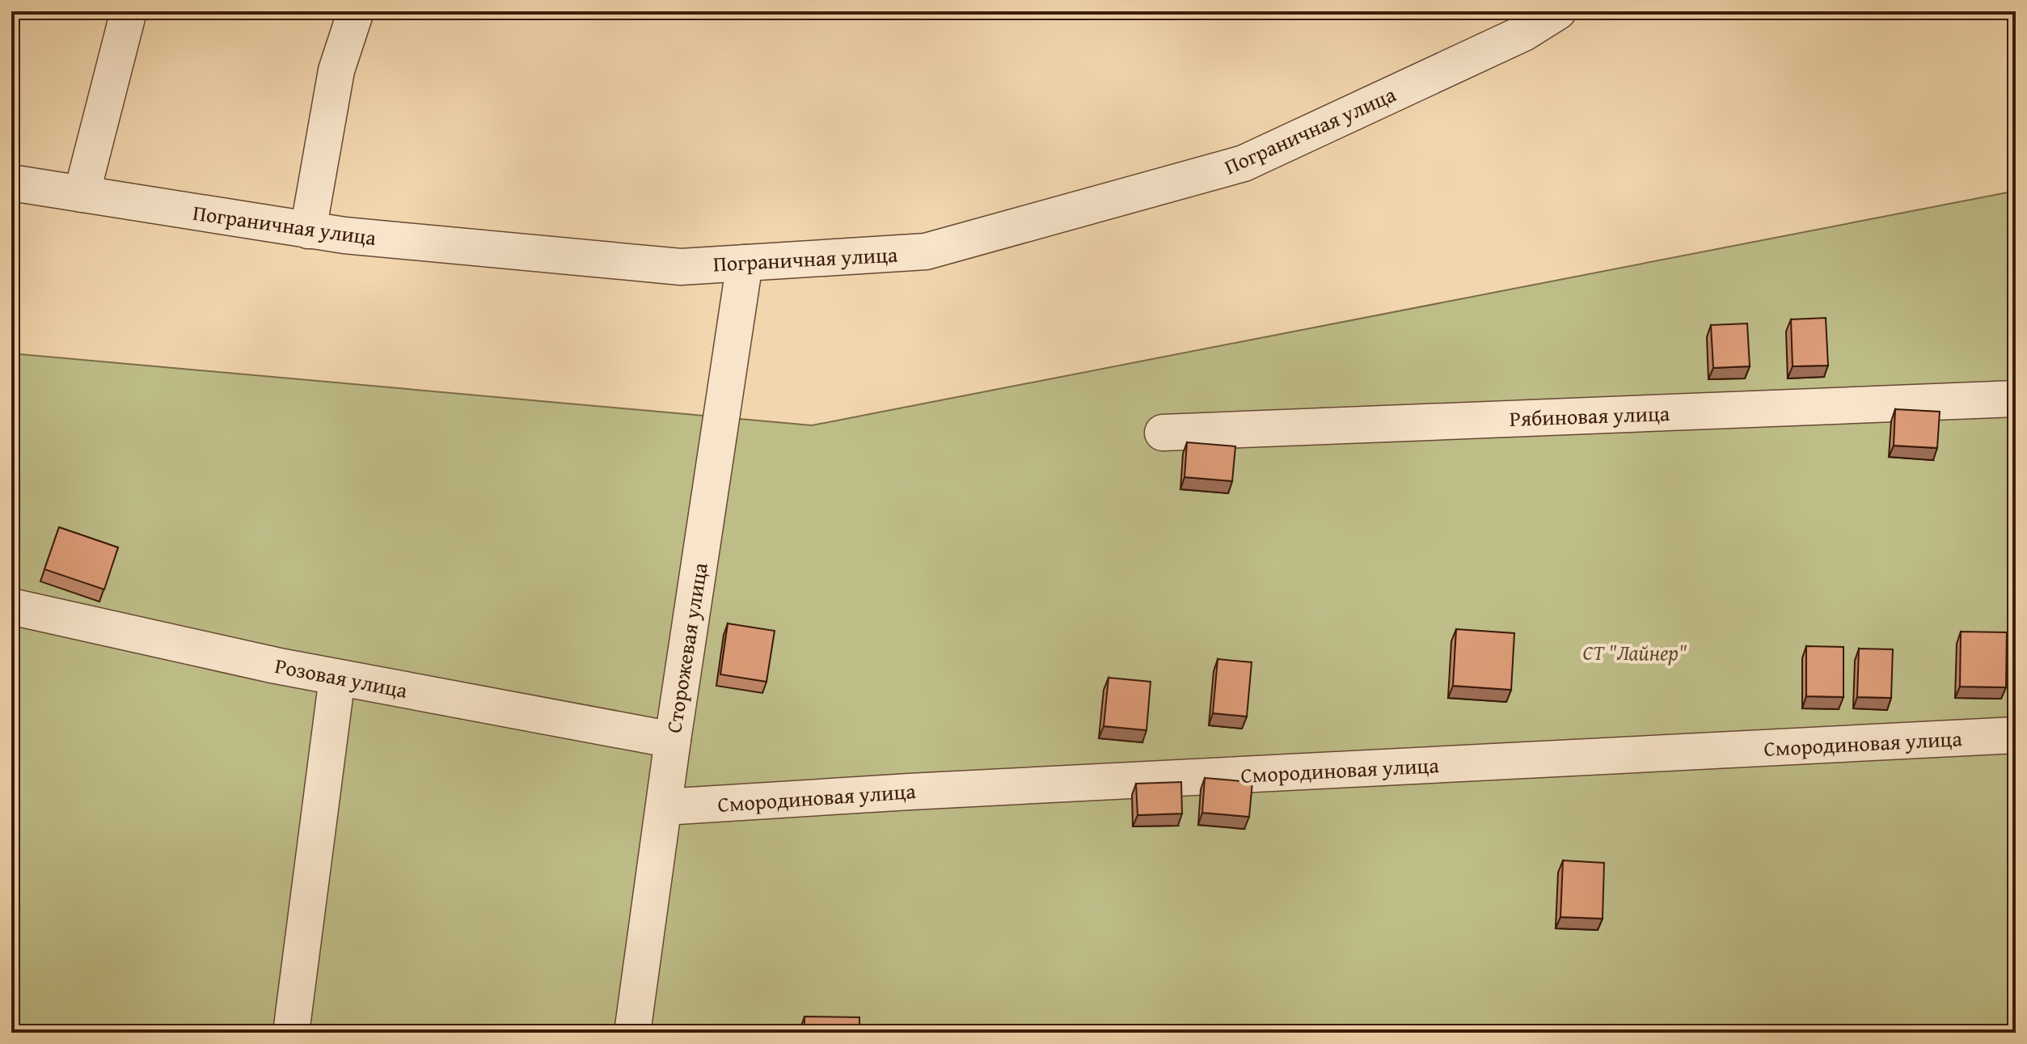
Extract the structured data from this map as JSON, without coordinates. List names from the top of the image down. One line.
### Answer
{"streets":{"street":["Пограничная улица","Рябиновая улица","Сторожевая улица","Розовая улица","Смородиновая улица"]},"crossings":[["Пограничная улица","Сторожевая улица"],["Сторожевая улица","Розовая улица"],["Сторожевая улица","Смородиновая улица"]],"parks":["СТ \"Лайнер\""]}
